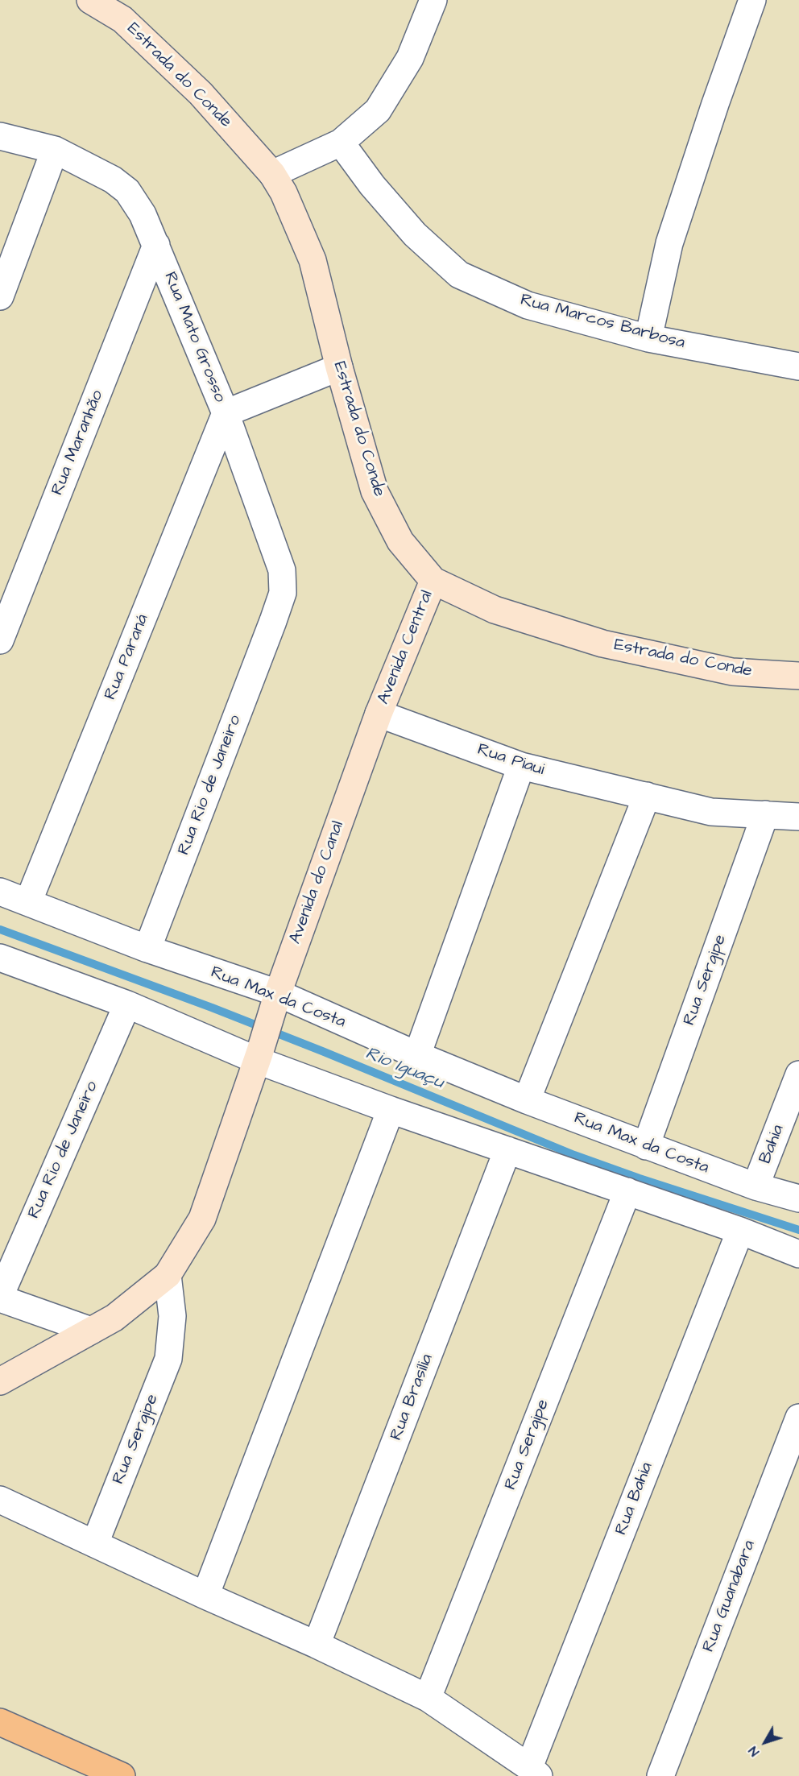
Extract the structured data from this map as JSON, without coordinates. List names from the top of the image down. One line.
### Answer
{"streets":{"street":["Estrada do Conde","Rua Marcos Barbosa","Rua Mato Grosso","Rua Maranhão","Avenida Central","Rua Paraná","Rua Piaui","Rua Rio de Janeiro","Avenida do Canal","Rua Sergipe","Rua Max da Costa","Bahia","Rua Brasília","Rua Bahia","Rua Guanabara"]},"crossings":[["Estrada do Conde","Avenida Central"],["Rua Mato Grosso","Rua Maranhão"],["Rua Mato Grosso","Rua Paraná"],["Rua Mato Grosso","Rua Rio de Janeiro"],["Avenida Central","Rua Piaui"],["Avenida Central","Avenida do Canal"],["Rua Paraná","Rua Max da Costa"],["Rua Piaui","Avenida do Canal"],["Rua Piaui","Rua Sergipe"],["Rua Rio de Janeiro","Rua Max da Costa"],["Avenida do Canal","Rua Max da Costa"],["Rua Sergipe","Rua Max da Costa"],["Rua Max da Costa","Bahia"]],"water":["Rio Iguaçu"],"north":"bottom left"}
